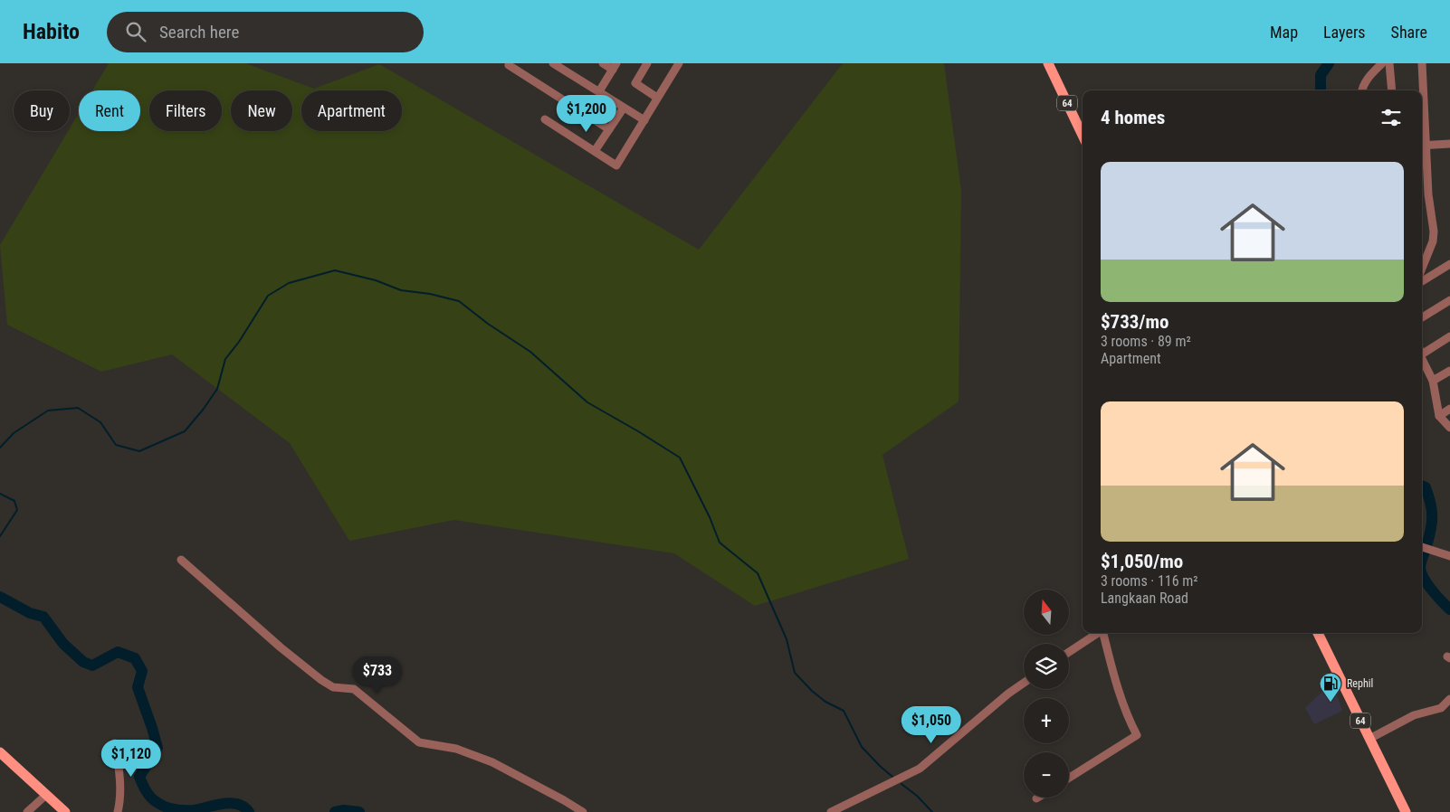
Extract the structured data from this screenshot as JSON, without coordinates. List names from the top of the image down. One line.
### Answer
{"streets":{"main road":["64"]},"places":{"fuel station":["Rephil"]},"north":"top","page":{"header":"Habito","search":"Search here","nav":["Map","Layers","Share"],"chip":["Buy","Rent","Filters","New","Apartment"],"heading":"4 homes","price":["$1,200","$733","$1,050","$1,120"],"list":[{"name":"$733/mo","note":"3 rooms · 89 m² · Apartment"},{"name":"$1,050/mo","note":"3 rooms · 116 m² · Langkaan Road"}],"map_buttons":["+","−"]}}
